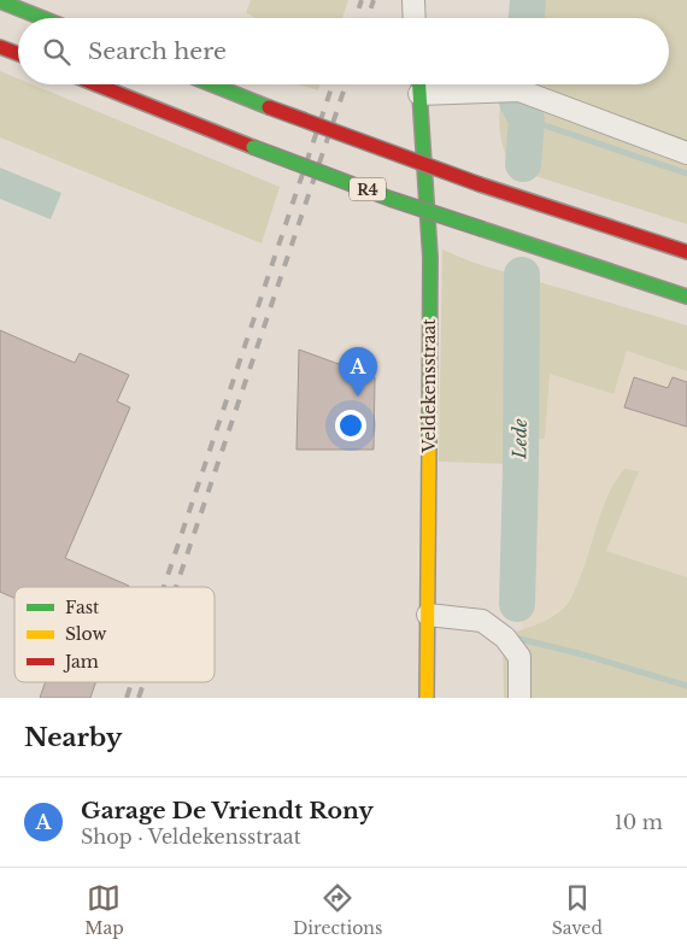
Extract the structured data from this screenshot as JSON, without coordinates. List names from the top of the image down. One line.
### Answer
{"streets":{"main road":["R4","Veldekensstraat"]},"water":["Lede"],"legend":["Fast","Slow","Jam"],"page":{"search":"Search here","pins":"A","heading":"Nearby","list":[{"mark":"A","name":"Garage De Vriendt Rony","note":"Shop · Veldekensstraat","value":"10 m"}],"nav":["Map","Directions","Saved"]}}
